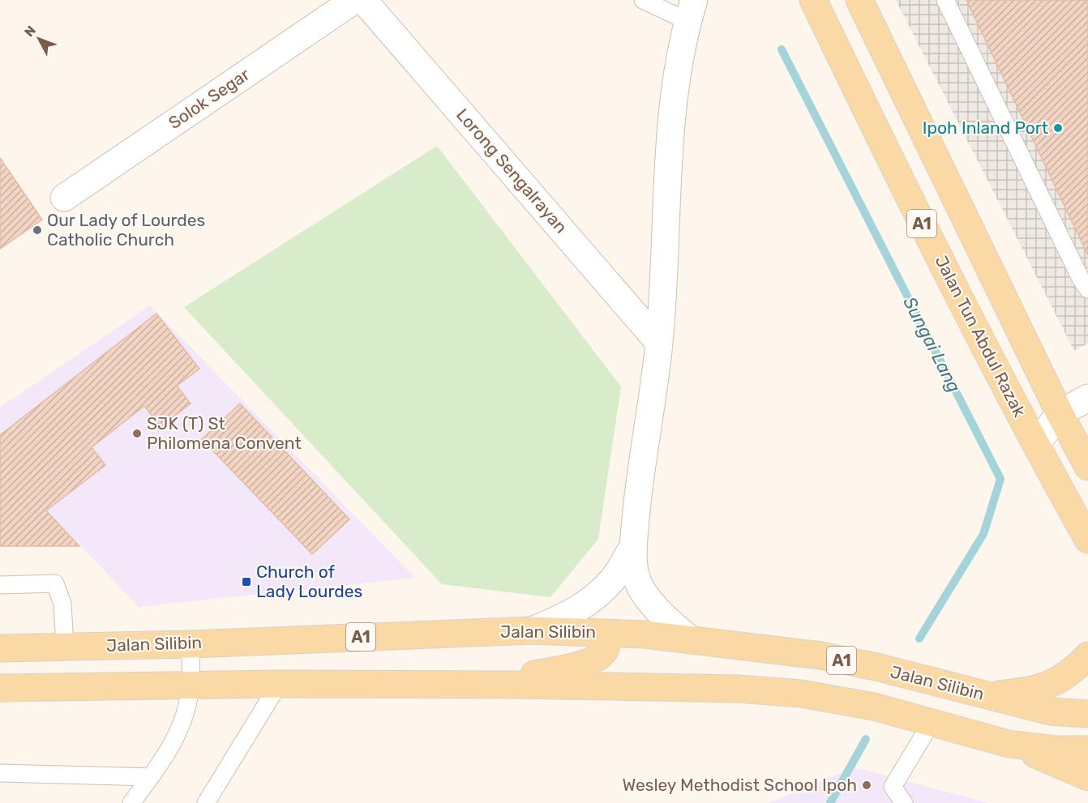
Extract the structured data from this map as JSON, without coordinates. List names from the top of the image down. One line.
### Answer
{"streets":{"main road":["A1","Jalan Tun Abdul Razak","Jalan Silibin"],"street":["Solok Segar","Lorong Sengalrayan"]},"water":["Sungai Lang"],"places":{"other":["Ipoh Inland Port","Our Lady of Lourdes Catholic Church","SJK (T) St Philomena Convent","Wesley Methodist School Ipoh"],"transit":["Church of Lady Lourdes"]},"north":"top left"}
